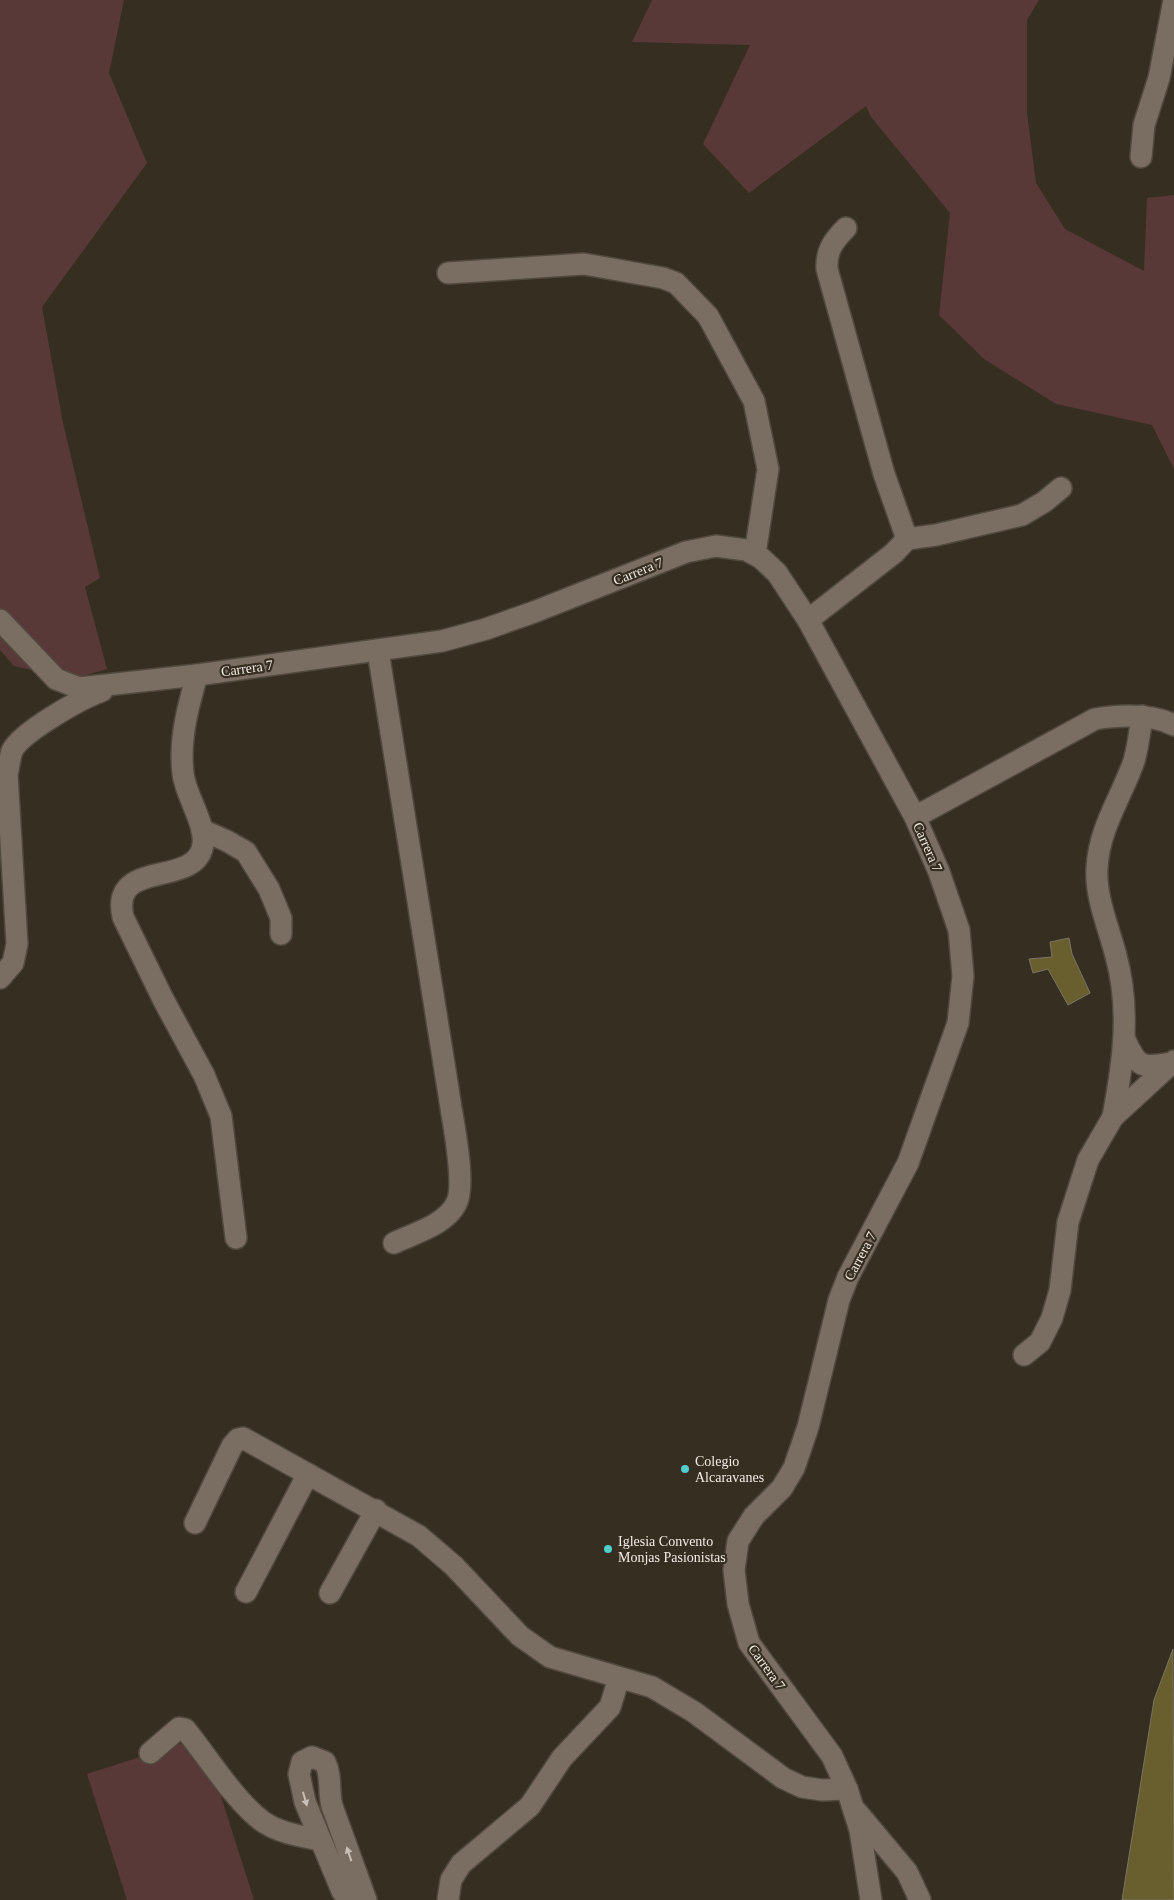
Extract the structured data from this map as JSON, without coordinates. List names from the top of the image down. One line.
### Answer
{"streets":{"street":["Carrera 7"]},"places":["Colegio Alcaravanes","Iglesia Convento Monjas Pasionistas"]}
